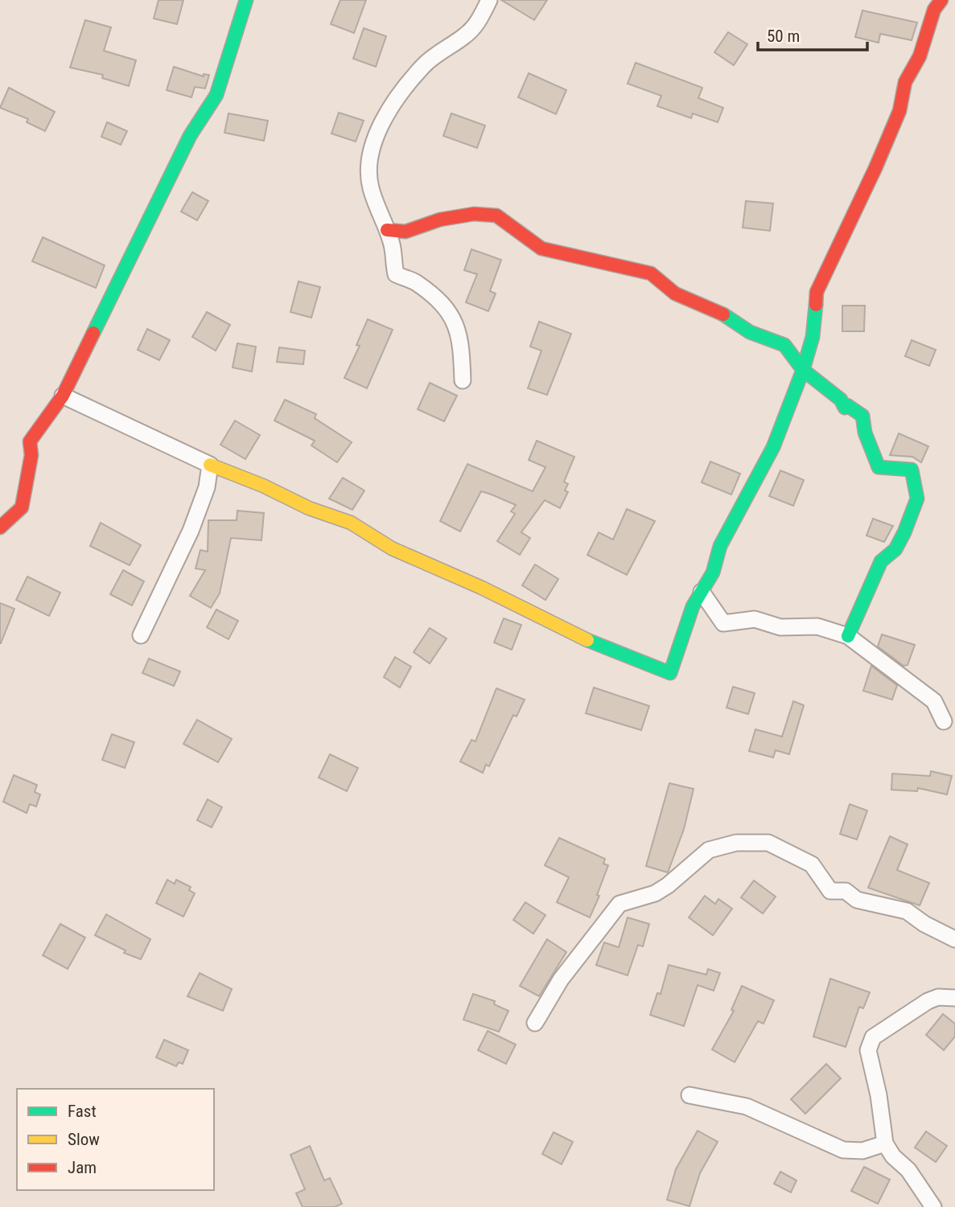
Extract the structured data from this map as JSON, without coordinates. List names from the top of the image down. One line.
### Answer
{"legend":["Fast","Slow","Jam"],"scale_bar":"50 m"}
